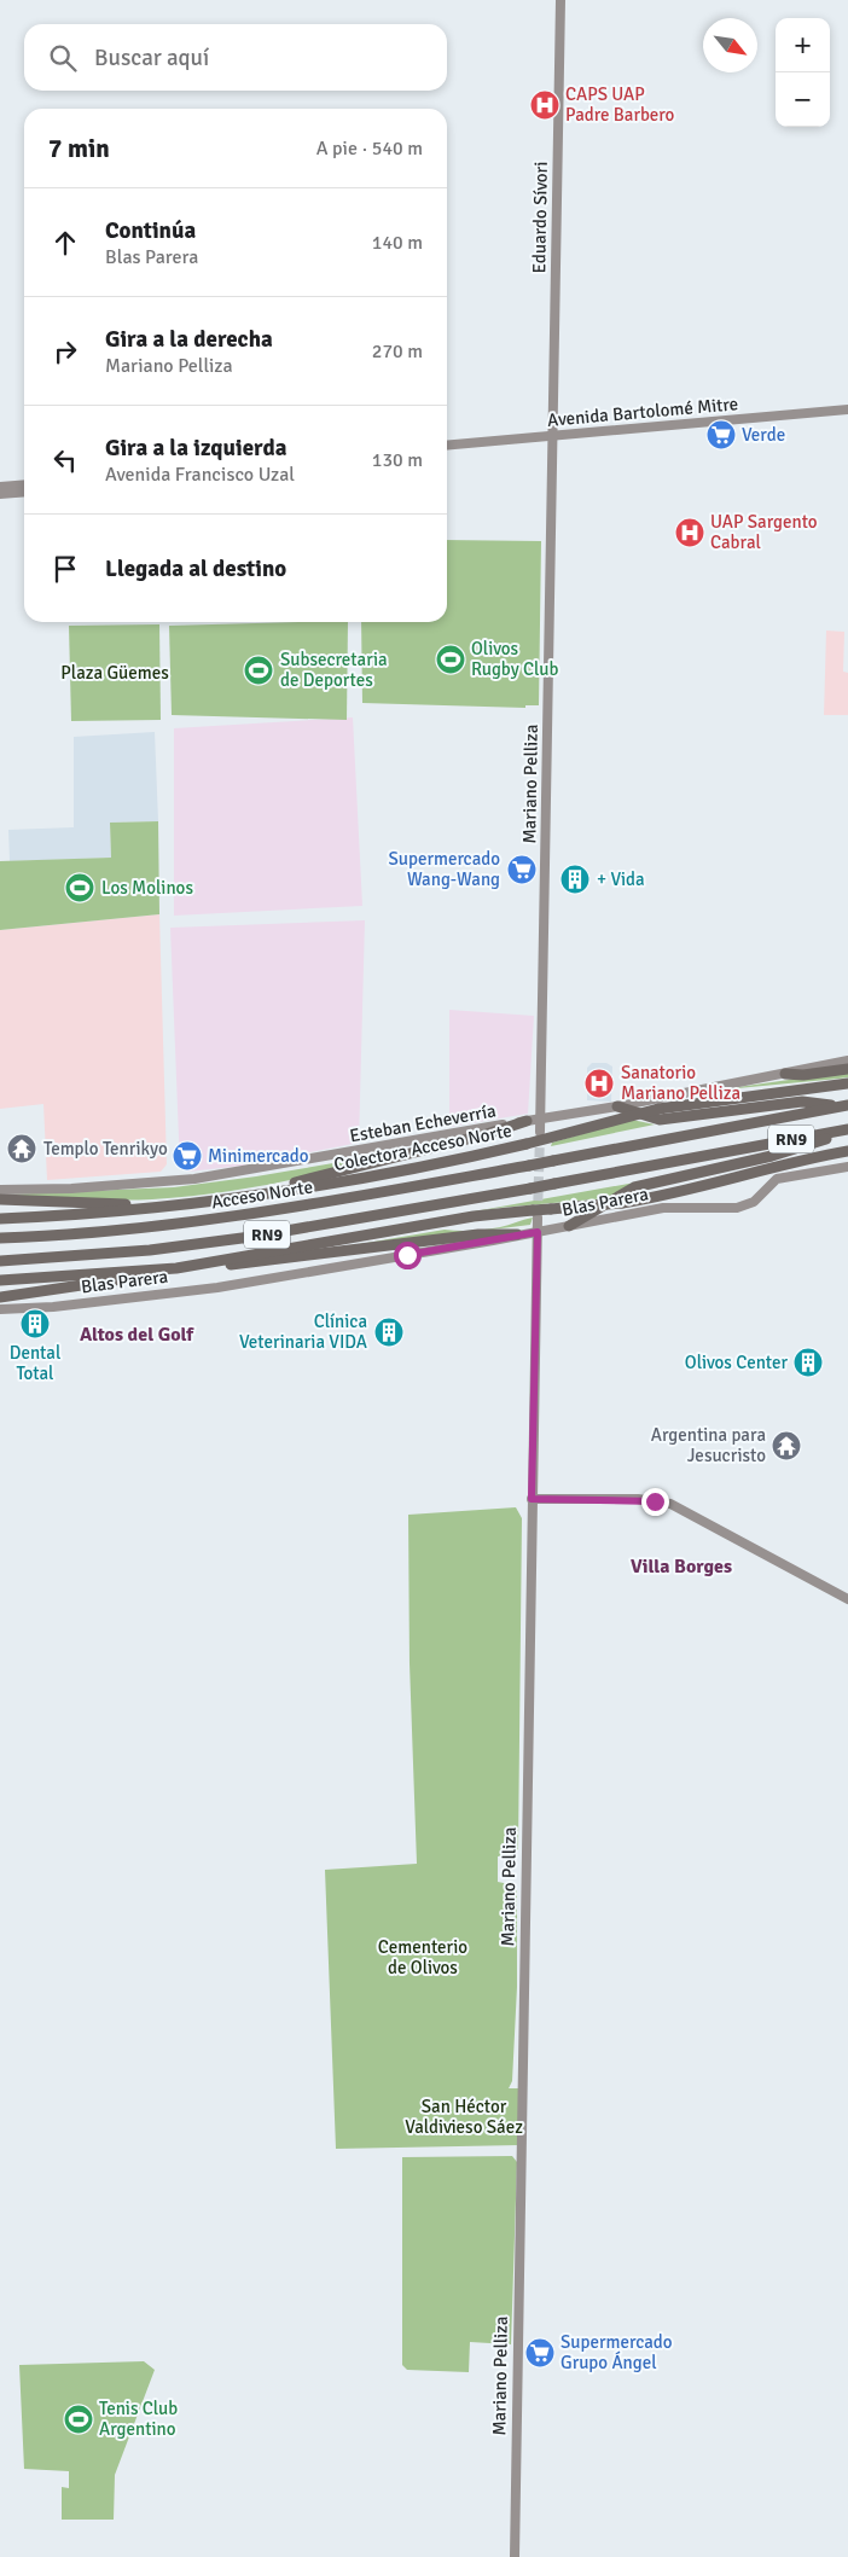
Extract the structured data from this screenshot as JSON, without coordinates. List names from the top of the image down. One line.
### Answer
{"streets":{"highway":["RN9","Colectora Acceso Norte","Acceso Norte"],"street":["Eduardo Sívori","Avenida Bartolomé Mitre","Mariano Pelliza","Esteban Echeverría","Blas Parera"]},"crossings":[["Eduardo Sívori","Avenida Bartolomé Mitre"],["Eduardo Sívori","Mariano Pelliza"],["Avenida Bartolomé Mitre","Mariano Pelliza"],["Mariano Pelliza","Esteban Echeverría"],["Mariano Pelliza","Blas Parera"]],"districts":["Altos del Golf","Villa Borges"],"parks":["Plaza Güemes","Cementerio de Olivos","San Héctor Valdivieso Sáez"],"places":{"hospital":["CAPS UAP Padre Barbero","UAP Sargento Cabral","Sanatorio Mariano Pelliza"],"supermarket":["Verde","Supermercado Wang-Wang","Minimercado","Supermercado Grupo Ángel"],"sports":["Olivos Rugby Club","Subsecretaria de Deportes","Los Molinos","Tenis Club Argentino"],"building":["+ Vida","Dental Total","Clínica Veterinaria VIDA","Olivos Center"],"temple":["Templo Tenrikyo","Argentina para Jesucristo"]},"north":"bottom right","page":{"map_buttons":["+","−"],"search":"Buscar aquí","heading":["7 min","A pie · 540 m"],"list":[["Continúa","Blas Parera","140 m"],["Gira a la derecha","Mariano Pelliza","270 m"],["Gira a la izquierda","Avenida Francisco Uzal","130 m"],"Llegada al destino"]}}
